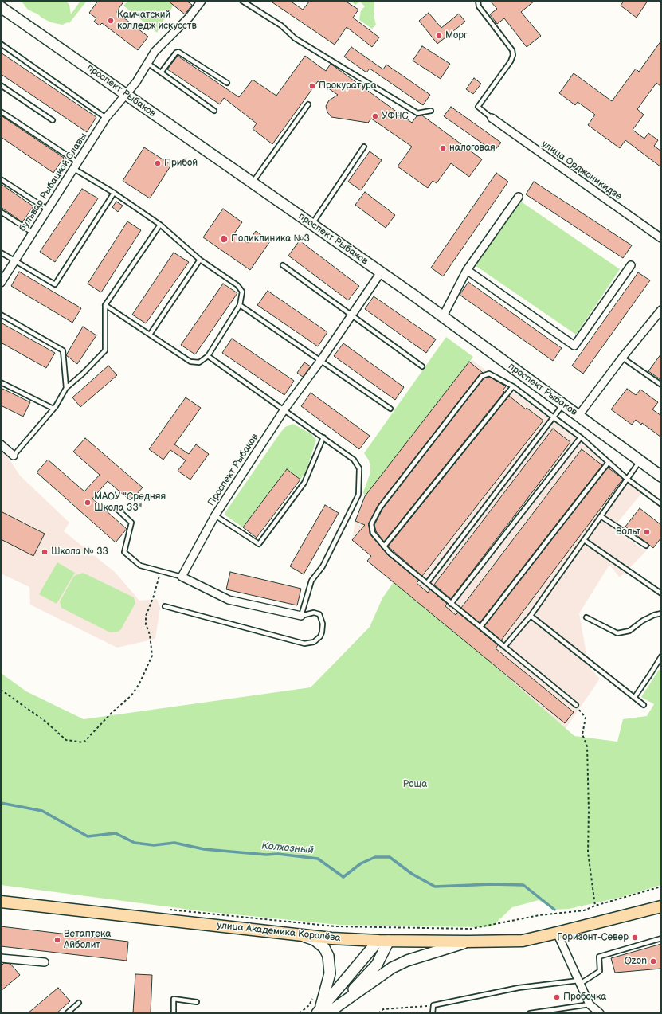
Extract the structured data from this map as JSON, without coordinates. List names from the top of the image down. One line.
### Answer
{"streets":{"main road":["проспект Рыбаков","улица Академика Королёва"],"street":["улица Орджоникидзе","бульвар Рыбацкой Славы","Проспект Рыбаков"]},"crossings":[["проспект Рыбаков","бульвар Рыбацкой Славы"],["проспект Рыбаков","Проспект Рыбаков"]],"water":["Колхозный"],"parks":["Роща"],"places":["Камчатский колледж искусств","Морг","Прокуратура","УФНС","налоговая","Прибой","Поликлиника №3","МАОУ \"Средняя Школа 33\"","Вольт","Школа № 33","Горизонт-Север","Ветаптека Айболит","Ozon","Пробочка"]}
